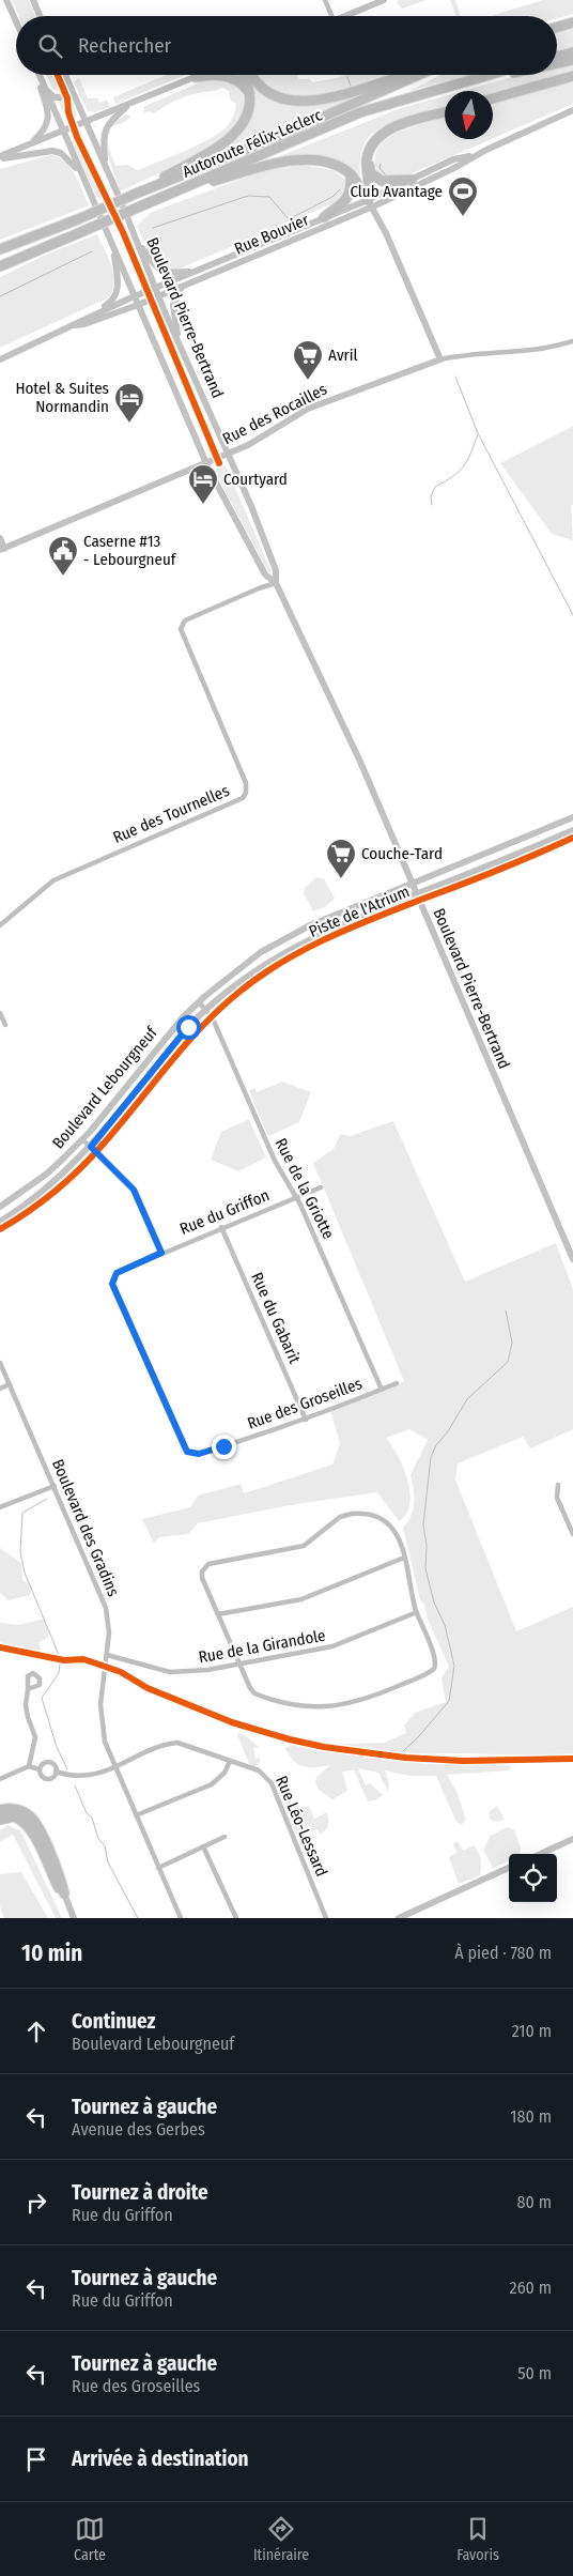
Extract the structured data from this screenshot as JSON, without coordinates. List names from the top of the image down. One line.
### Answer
{"streets":{"highway":["Autoroute Félix-Leclerc"],"main road":["Rue Bouvier","Boulevard Pierre-Bertrand","Rue des Rocailles","Boulevard Lebourgneuf"],"street":["Rue des Tournelles","Rue de la Griotte","Rue du Griffon","Rue du Gabarit","Rue des Groseilles","Boulevard des Gradins","Rue de la Girandole","Rue Léo-Lessard"],"cycle path":["Piste de l'Atrium"]},"crossings":[["Rue Bouvier","Boulevard Pierre-Bertrand"],["Boulevard Pierre-Bertrand","Rue des Rocailles"],["Boulevard Pierre-Bertrand","Rue des Tournelles"],["Boulevard Pierre-Bertrand","Boulevard Lebourgneuf"],["Boulevard Lebourgneuf","Rue de la Griotte"],["Rue de la Griotte","Rue du Griffon"],["Rue de la Griotte","Rue des Groseilles"],["Rue du Griffon","Rue du Gabarit"],["Rue du Griffon","Rue des Groseilles"],["Rue du Gabarit","Rue des Groseilles"],["Boulevard des Gradins","Rue de la Girandole"],["Boulevard des Gradins","Rue Léo-Lessard"]],"places":{"sports":["Club Avantage"],"supermarket":["Avril","Couche-Tard"],"hotel":["Hotel & Suites Normandin","Courtyard"],"public building":["Caserne #13 - Lebourgneuf"]},"north":"bottom","page":{"search":"Rechercher","heading":["10 min","À pied · 780 m"],"list":[["Continuez","Boulevard Lebourgneuf","210 m"],["Tournez à gauche","Avenue des Gerbes","180 m"],["Tournez à droite","Rue du Griffon","80 m"],["Tournez à gauche","Rue du Griffon","260 m"],["Tournez à gauche","Rue des Groseilles","50 m"],"Arrivée à destination"],"nav":["Carte","Itinéraire","Favoris"]}}
